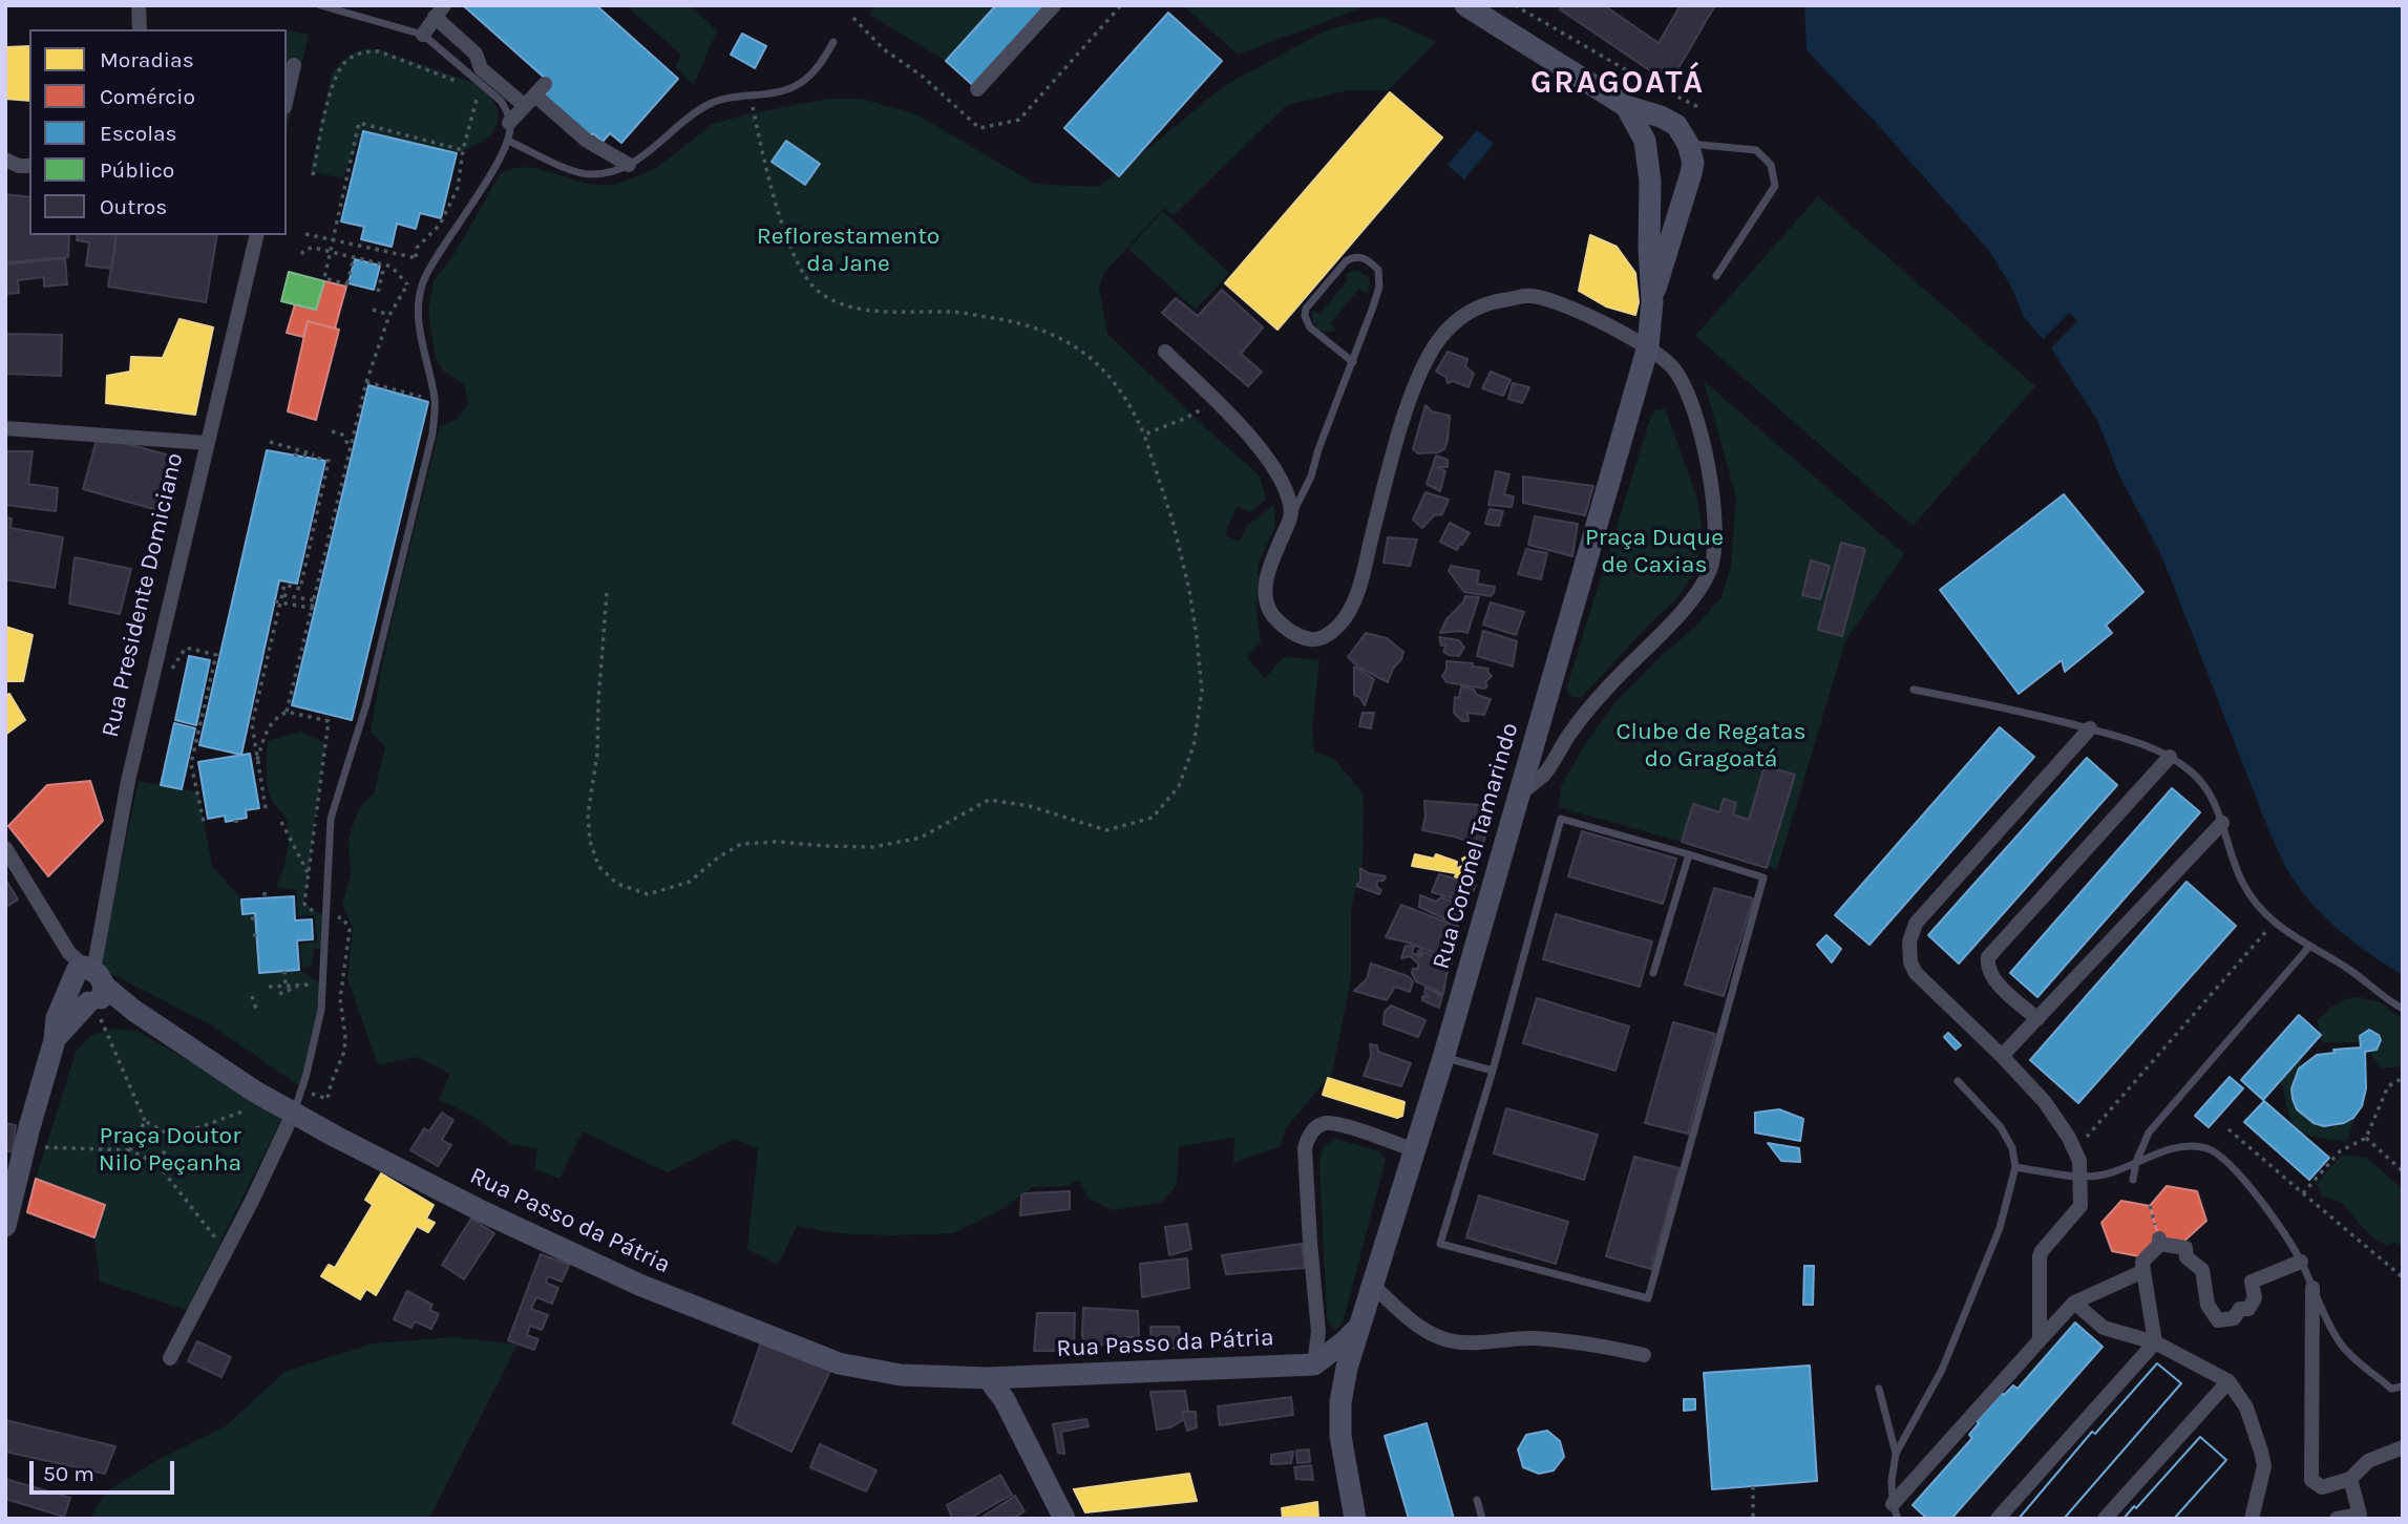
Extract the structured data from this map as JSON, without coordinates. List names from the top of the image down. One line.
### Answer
{"streets":{"main road":["Rua Presidente Domiciano","Rua Coronel Tamarindo","Rua Passo da Pátria"]},"crossings":[["Rua Presidente Domiciano","Rua Passo da Pátria"]],"districts":["GRAGOATÁ"],"parks":["Reflorestamento da Jane","Praça Duque de Caxias","Clube de Regatas do Gragoatá","Praça Doutor Nilo Peçanha"],"legend":["Moradias","Comércio","Escolas","Público","Outros"],"scale_bar":"50 m"}
